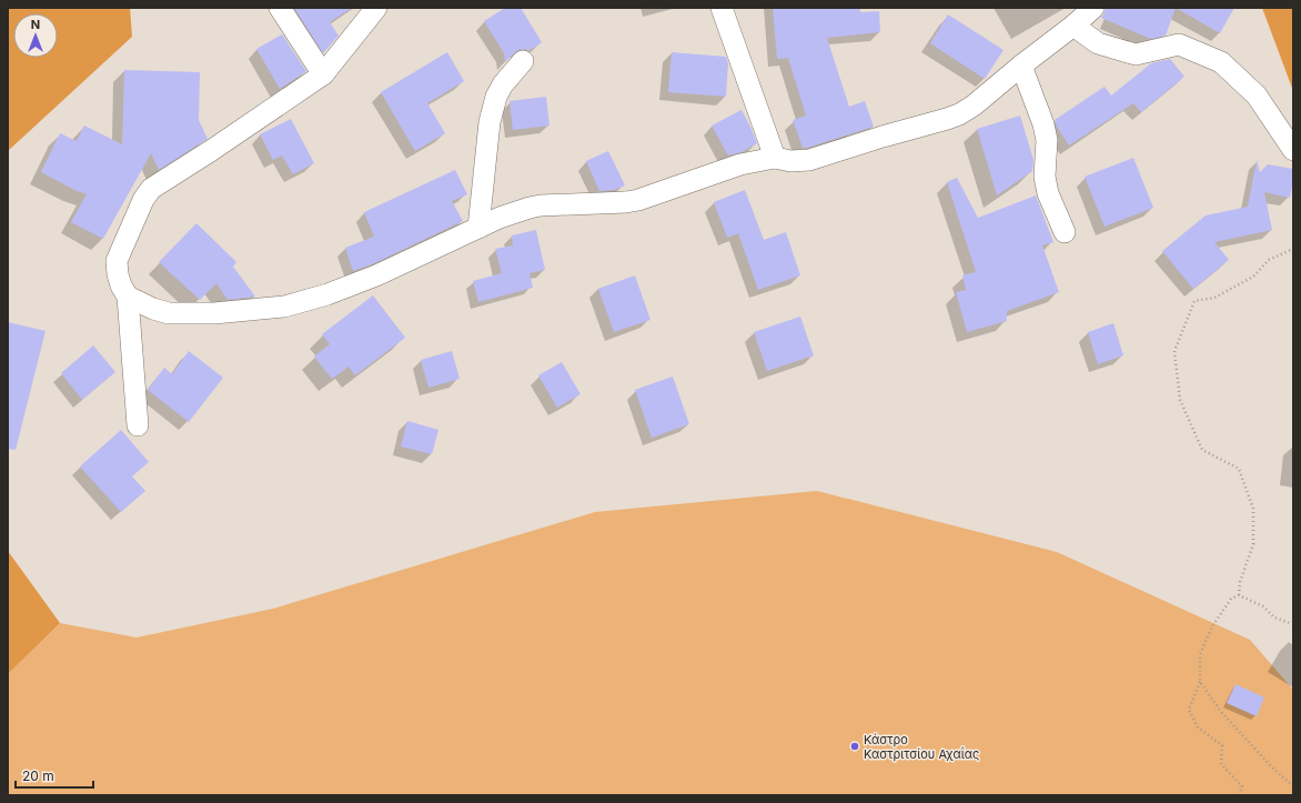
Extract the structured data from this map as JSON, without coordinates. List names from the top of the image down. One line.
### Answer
{"places":["Κάστρο Καστριτσίου Αχαΐας"],"scale_bar":"20 m","north":"top"}
